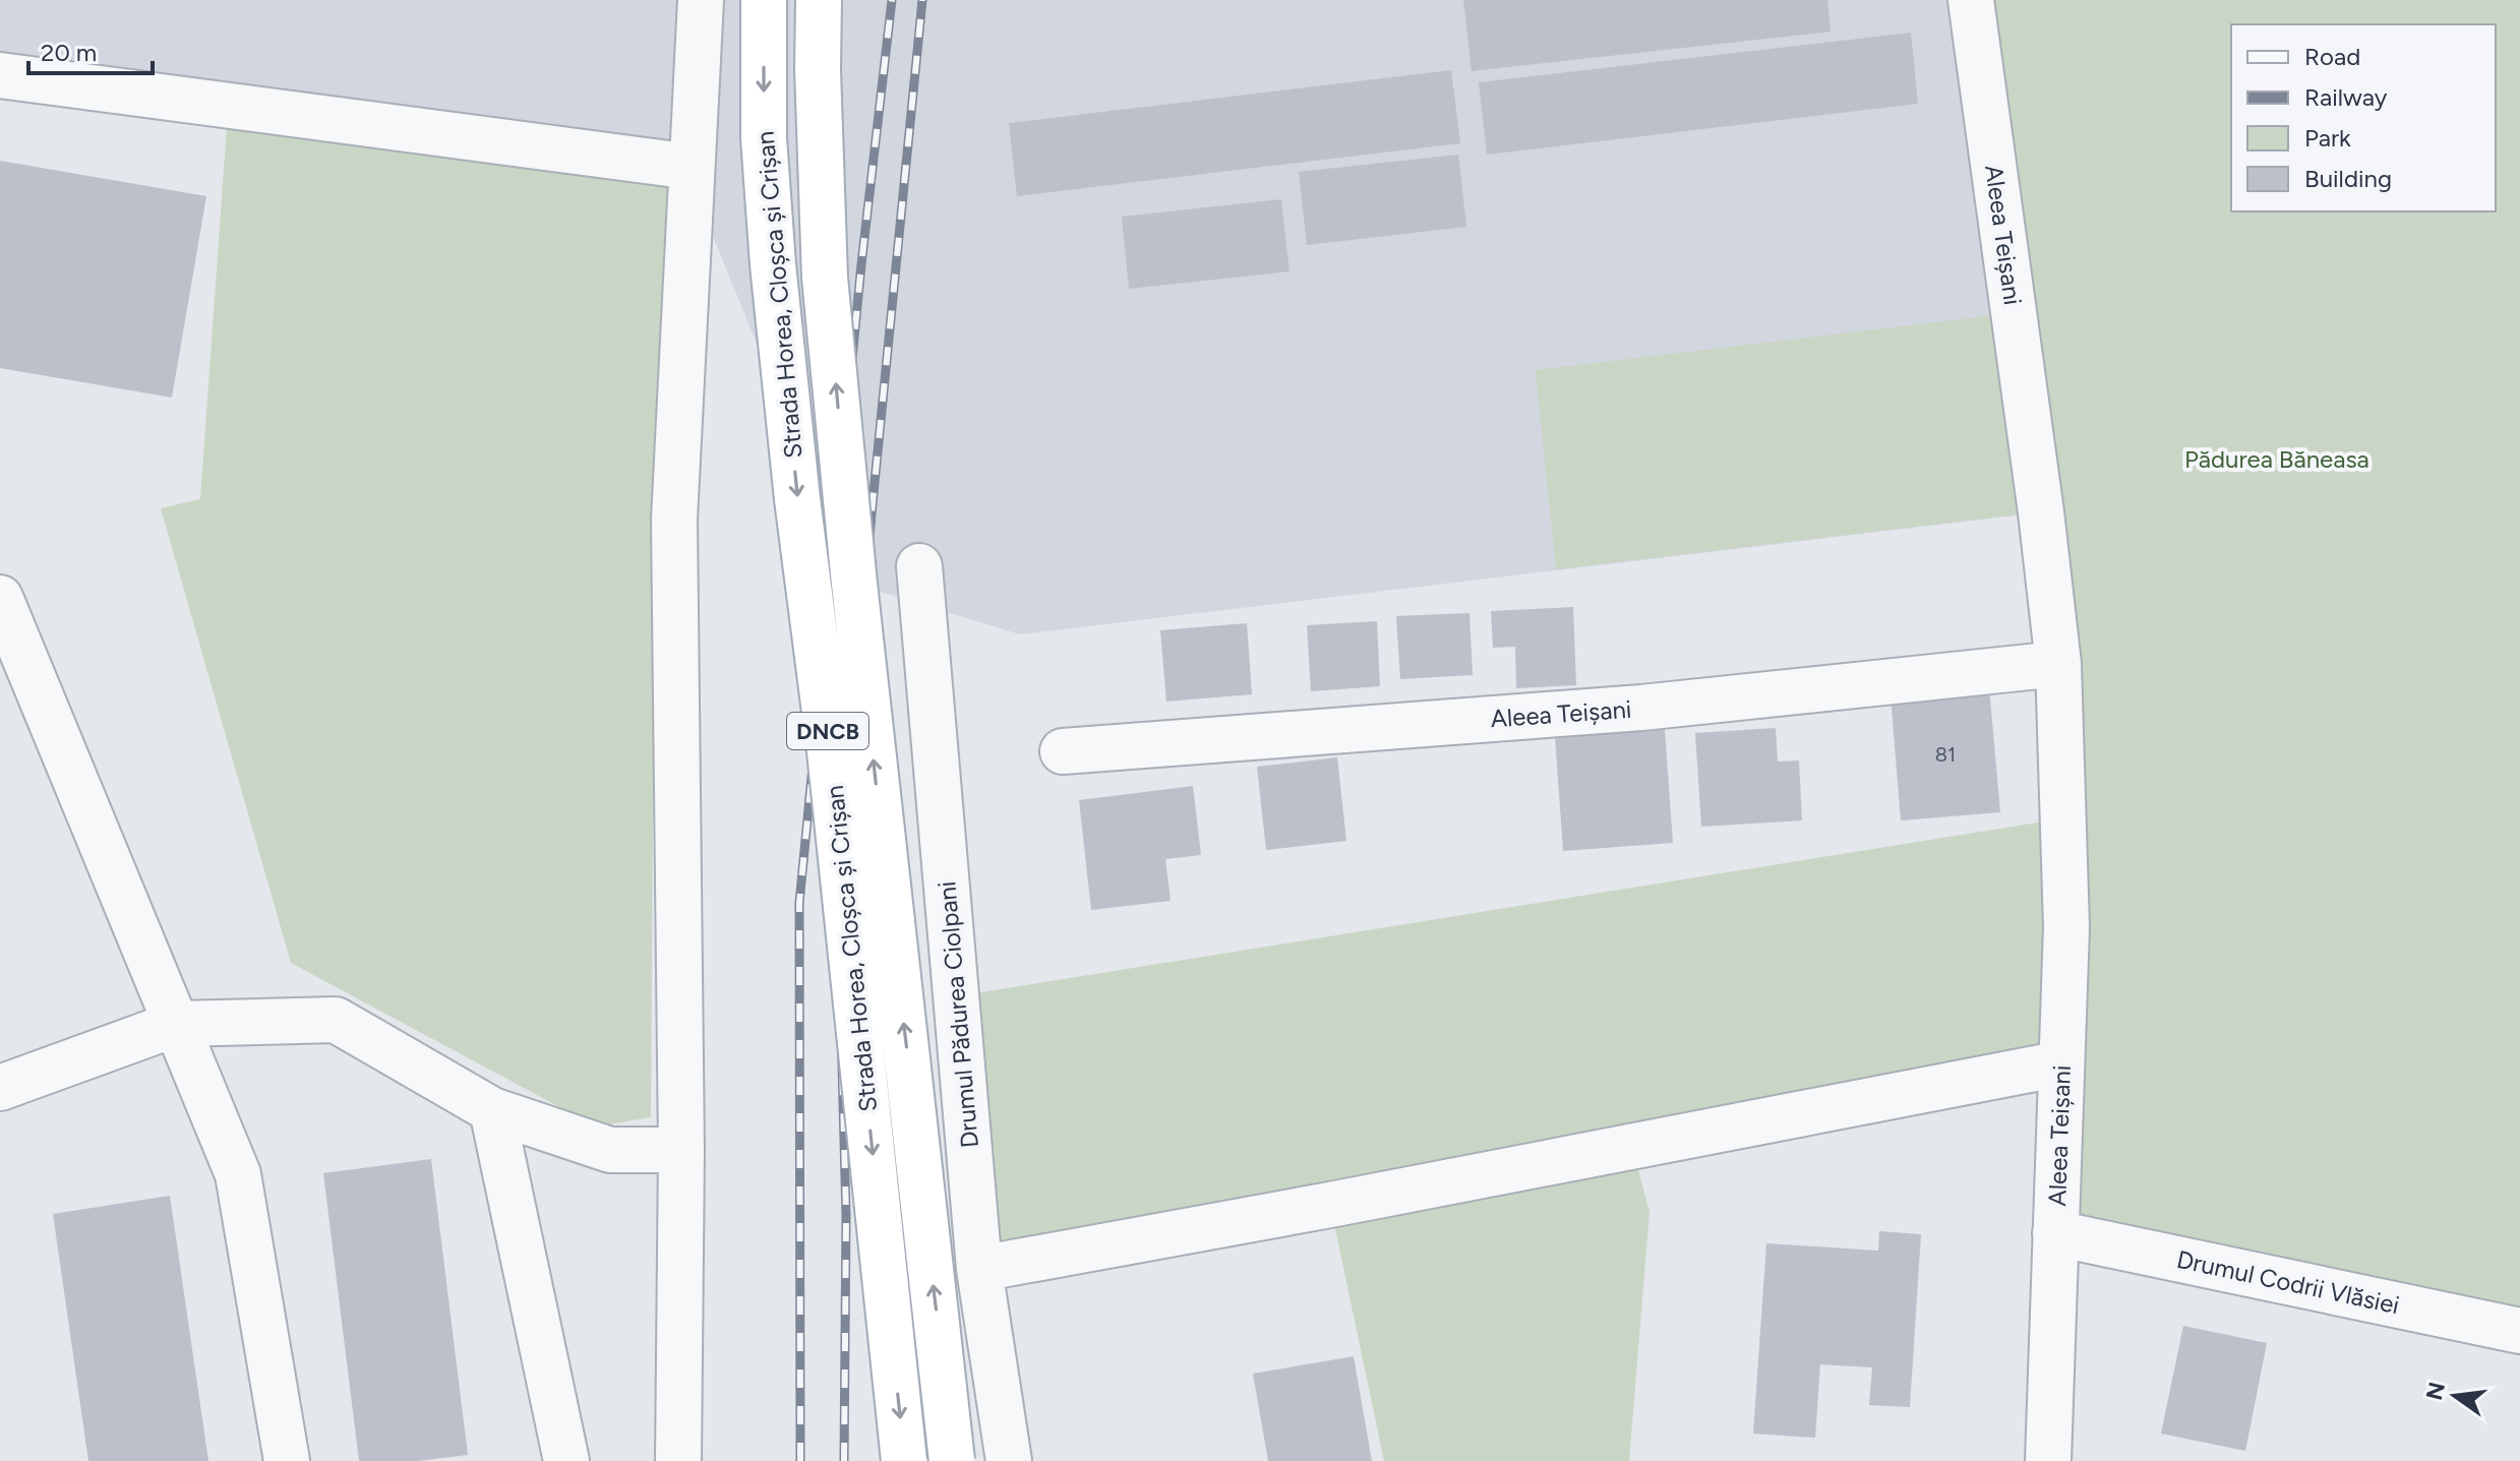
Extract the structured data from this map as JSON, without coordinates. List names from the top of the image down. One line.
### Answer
{"streets":{"main road":["Strada Horea, Cloșca și Crișan","DNCB"],"street":["Aleea Teișani","Drumul Pădurea Ciolpani","Drumul Codrii Vlăsiei"]},"crossings":[["Aleea Teișani","Drumul Codrii Vlăsiei"]],"parks":["Pădurea Băneasa"],"house_numbers":["81"],"legend":["Road","Railway","Park","Building"],"scale_bar":"20 m","north":"left"}
